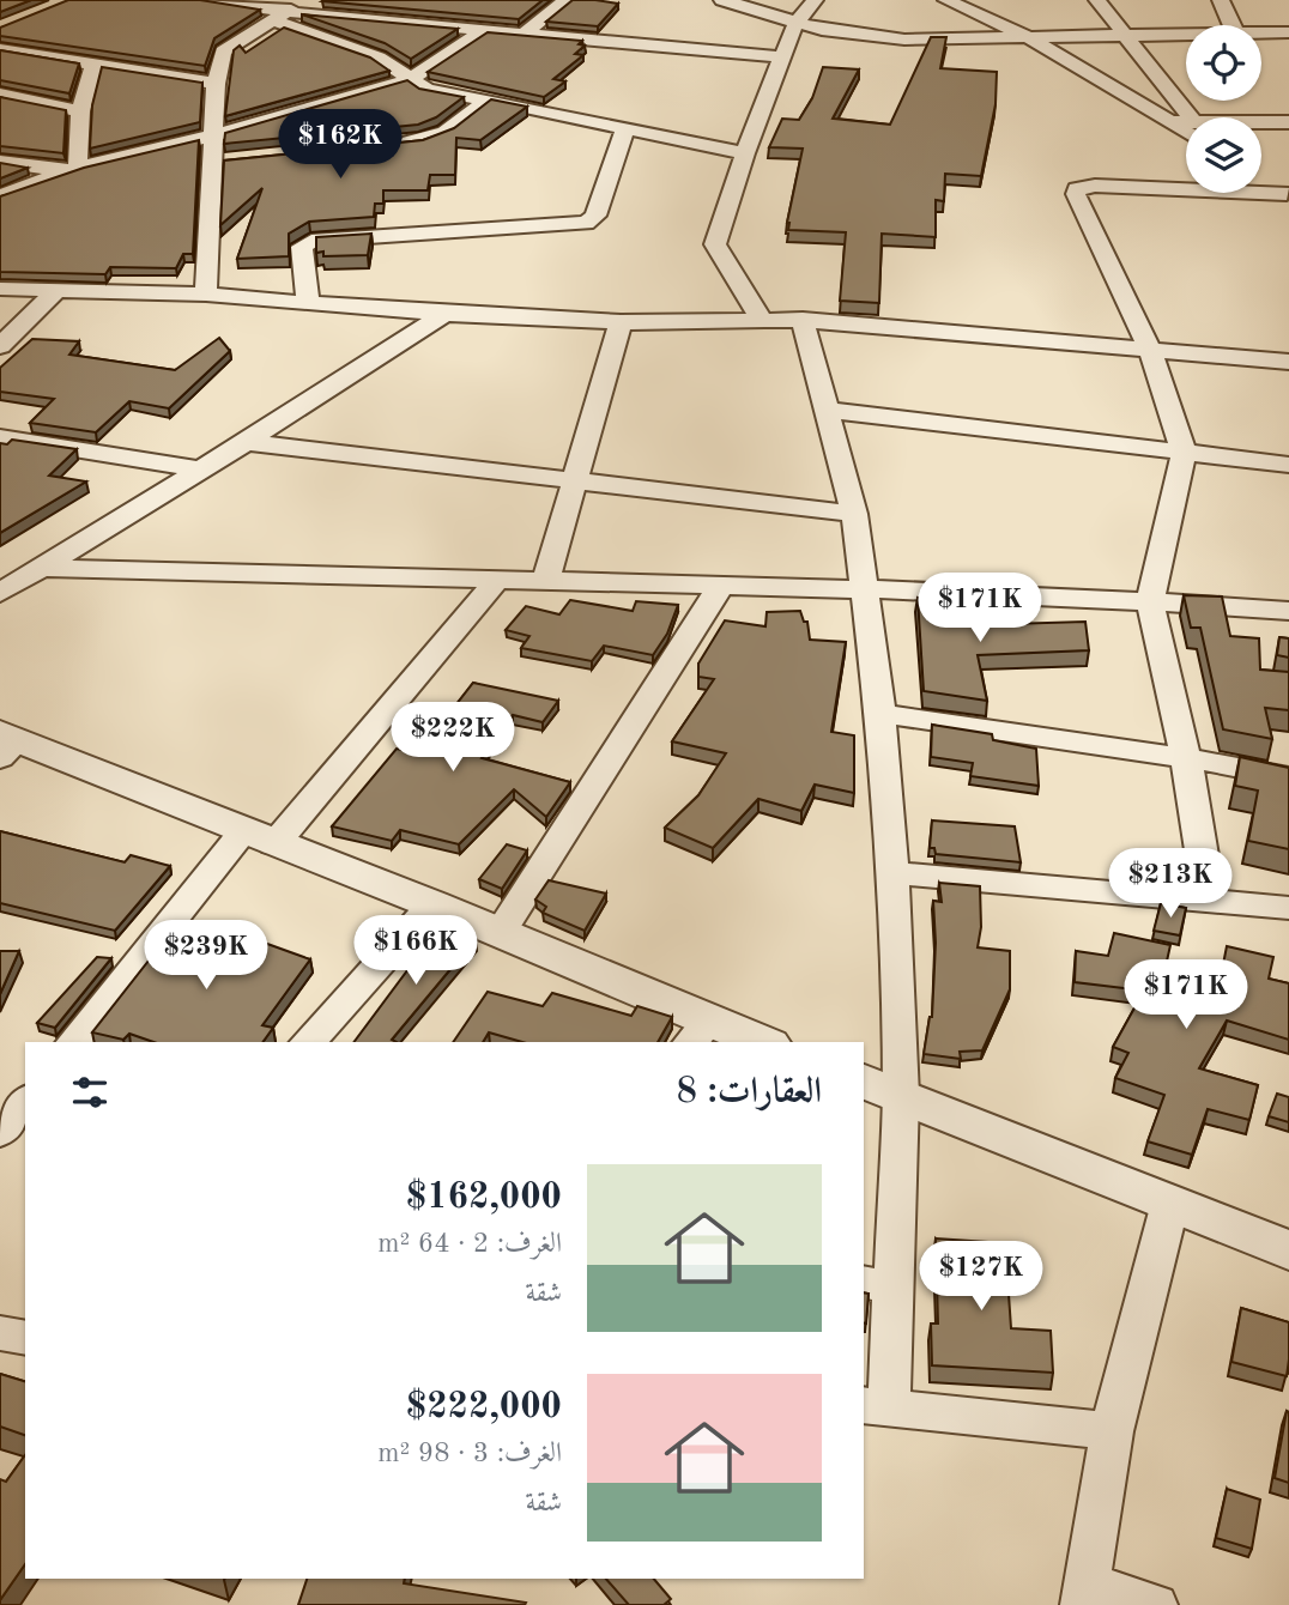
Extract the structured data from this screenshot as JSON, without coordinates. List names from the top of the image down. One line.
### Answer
{"page":{"price":["$162K","$171K","$222K","$213K","$166K","$239K","$171K","$127K"],"heading":"العقارات: 8","list":[{"name":"$162,000","note":"الغرف: 2 · 64 m² · شقة"},{"name":"$222,000","note":"الغرف: 3 · 98 m² · شقة"}]}}
